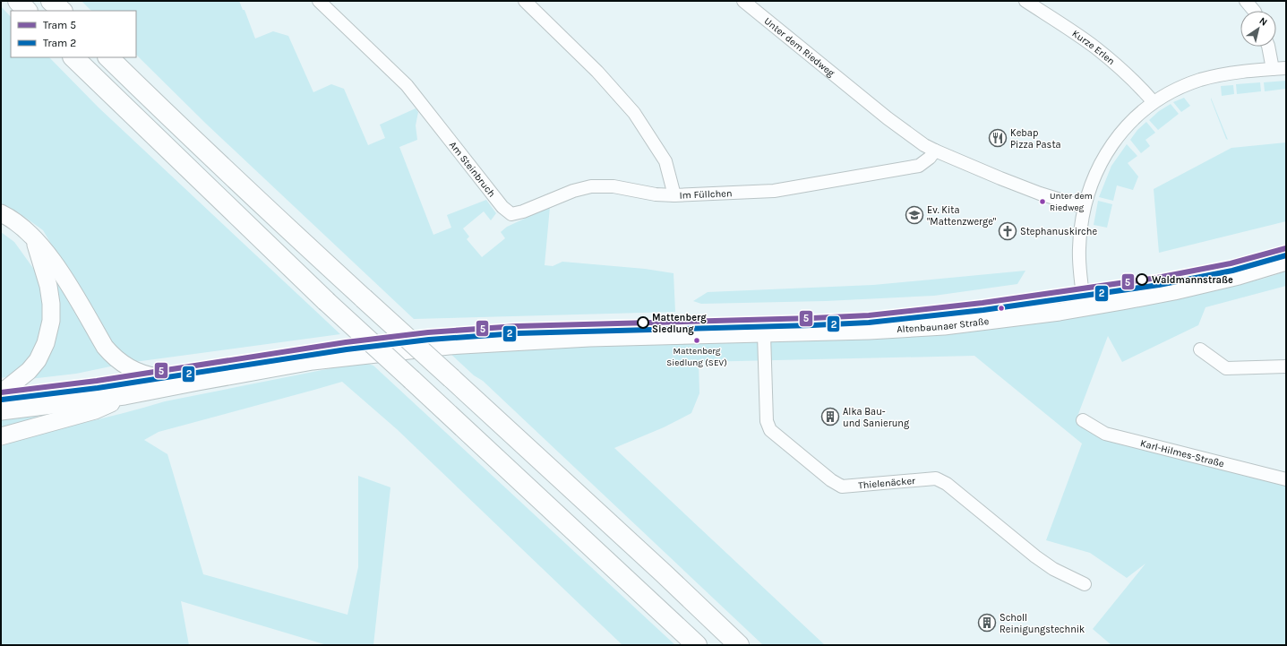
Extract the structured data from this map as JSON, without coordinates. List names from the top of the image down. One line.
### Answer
{"streets":{"main road":["Altenbaunaer Straße"],"street":["Unter dem Riedweg","Kurze Erlen","Am Steinbruch","Im Füllchen","Karl-Hilmes-Straße","Thielenäcker"]},"crossings":[["Unter dem Riedweg","Im Füllchen"],["Am Steinbruch","Im Füllchen"],["Altenbaunaer Straße","Thielenäcker"]],"places":{"restaurant":["Kebap Pizza Pasta"],"other":["Unter dem Riedweg","Waldmannstraße","Mattenberg Siedlung","Mattenberg Siedlung (SEV)"],"school or university":["Ev. Kita \"Mattenzwerge\""],"church":["Stephanuskirche"],"building":["Alka Bau- und Sanierung","Scholl Reinigungstechnik"]},"lines":["tram line 5","tram line 2"],"legend":["Tram 5","Tram 2"],"north":"top right"}
